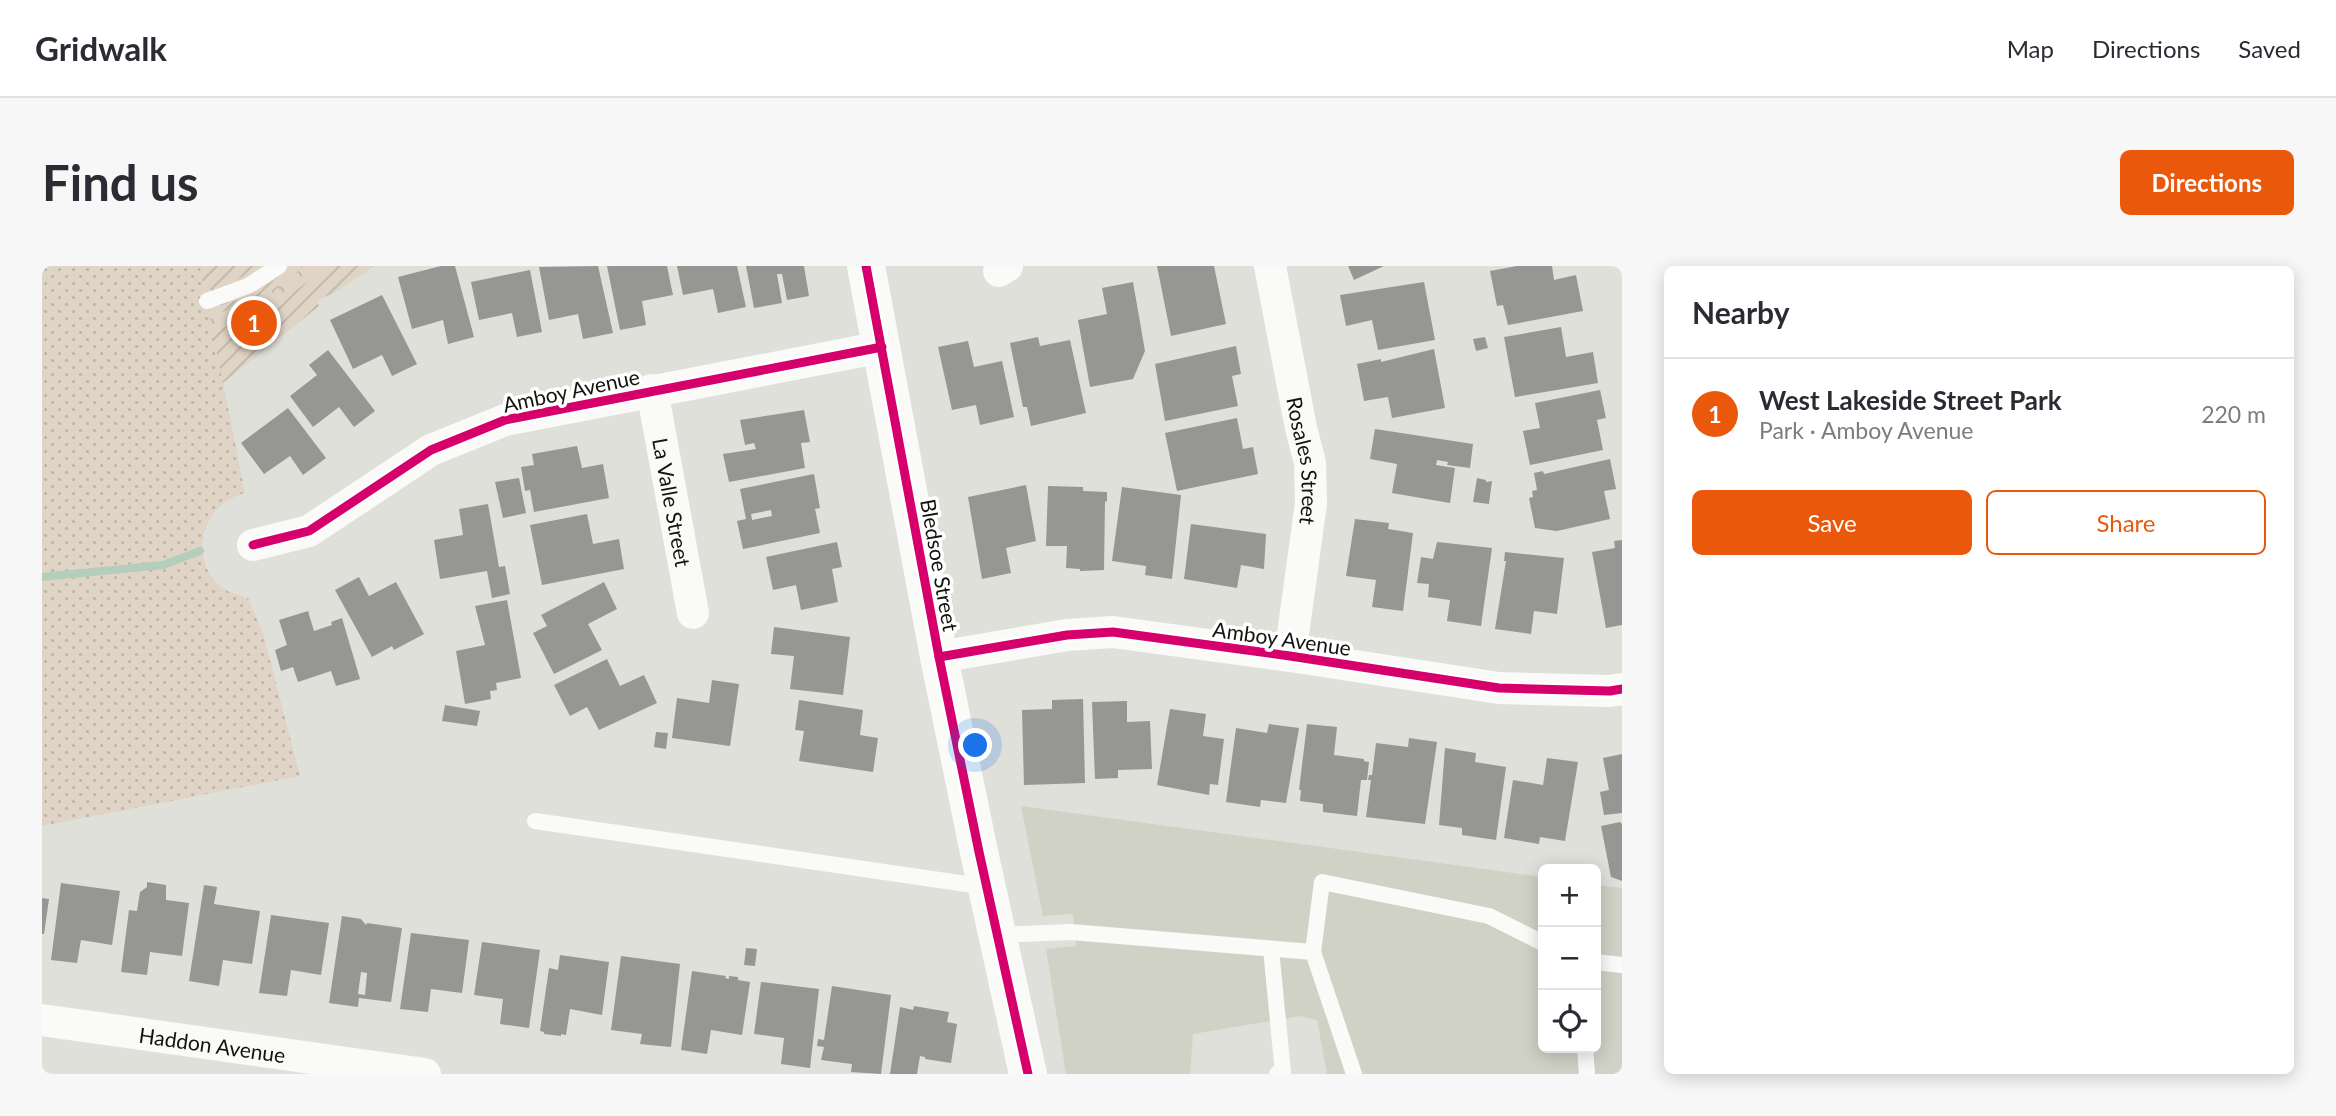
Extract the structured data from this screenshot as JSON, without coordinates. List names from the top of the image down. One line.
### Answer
{"streets":{"street":["Amboy Avenue","Rosales Street","La Valle Street","Bledsoe Street","Haddon Avenue"]},"crossings":[["Amboy Avenue","Rosales Street"],["Amboy Avenue","La Valle Street"],["Amboy Avenue","Bledsoe Street"]],"page":{"header":"Gridwalk","nav":["Map","Directions","Saved"],"buttons":["Directions",["Save","Share"]],"title":"Find us","heading":"Nearby","pins":"1","list":[{"mark":"1","name":"West Lakeside Street Park","note":"Park · Amboy Avenue","value":"220 m"}],"map_buttons":["+","−"]}}
